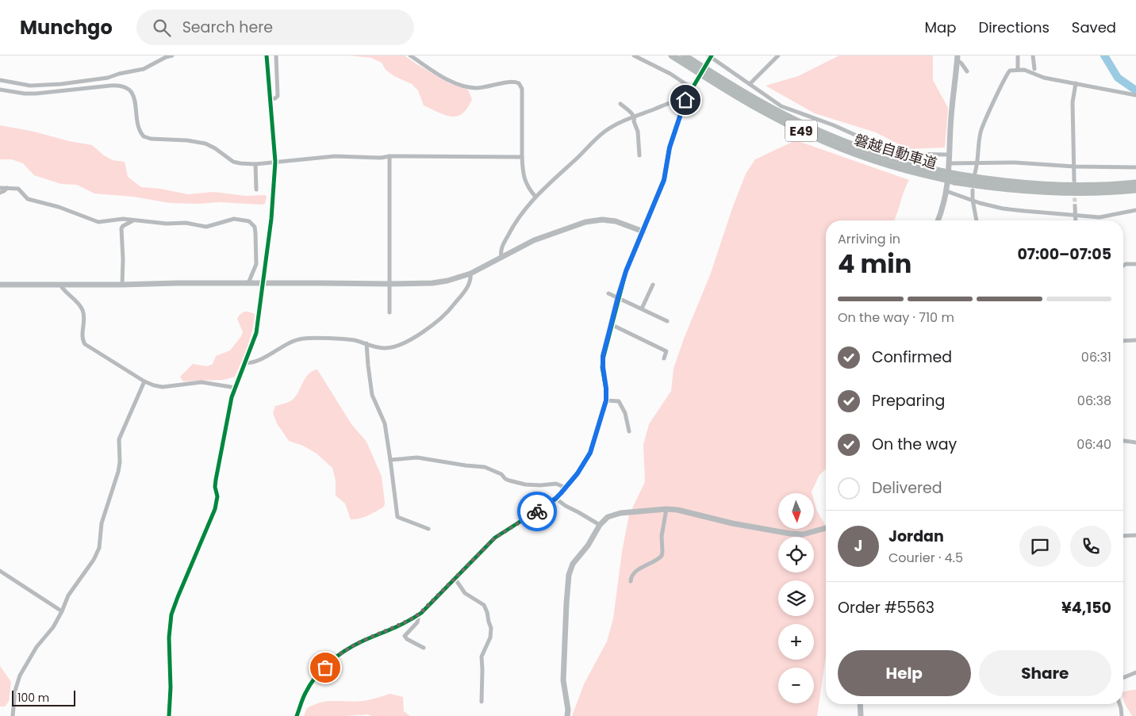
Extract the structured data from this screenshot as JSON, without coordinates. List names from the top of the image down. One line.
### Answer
{"streets":{"highway":["E49","磐越自動車道"]},"scale_bar":"100 m","north":"bottom","page":{"header":"Munchgo","search":"Search here","nav":["Map","Directions","Saved"],"heading":["4 min","Arriving in","07:00–07:05"],"panel":["Jordan","Courier · 4.5","Order #5563","¥4,150"],"bar":"On the way · 710 m","list":[["Confirmed","06:31"],["Preparing","06:38"],["On the way","06:40"],"Delivered"],"map_buttons":["+","−"],"round":"J","buttons":["Help","Share"],"scale":"100 m"}}
